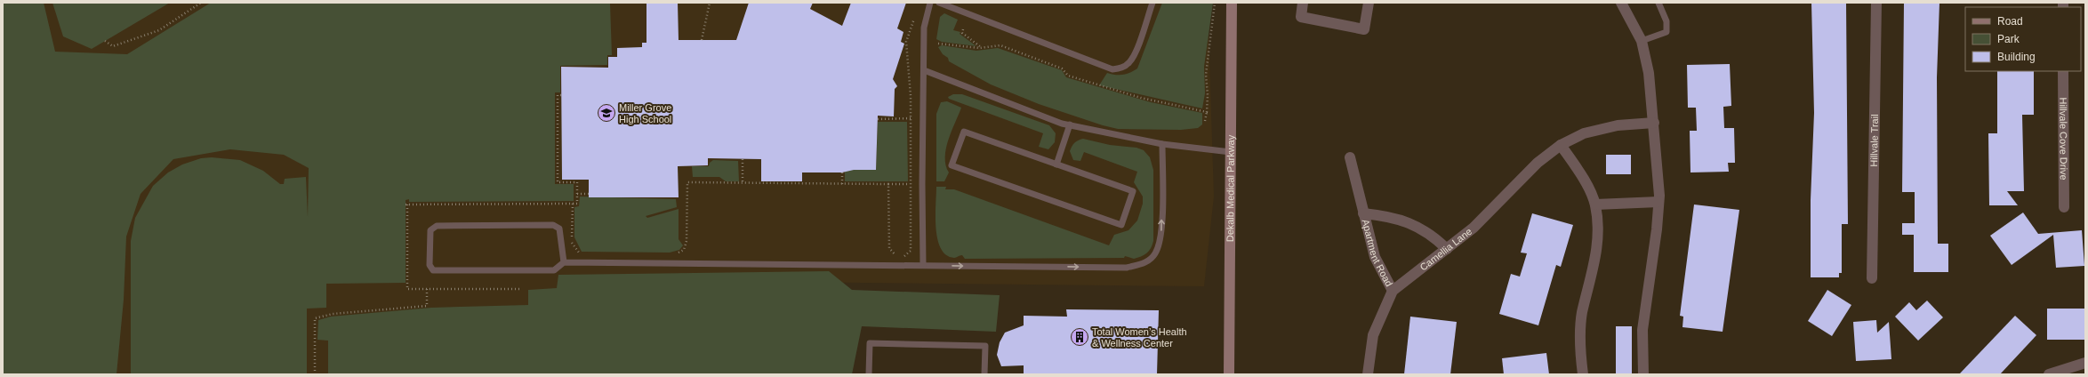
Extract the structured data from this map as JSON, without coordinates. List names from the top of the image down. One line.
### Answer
{"streets":{"main road":["Dekalb Medical Parkway"],"street":["Hillvale Cove Drive","Hillvale Trail","Camellia Lane","Apartment Road"]},"crossings":[["Camellia Lane","Apartment Road"]],"places":{"school or university":["Miller Grove High School"],"building":["Total Women’s Health & Wellness Center"]},"legend":["Road","Park","Building"]}
